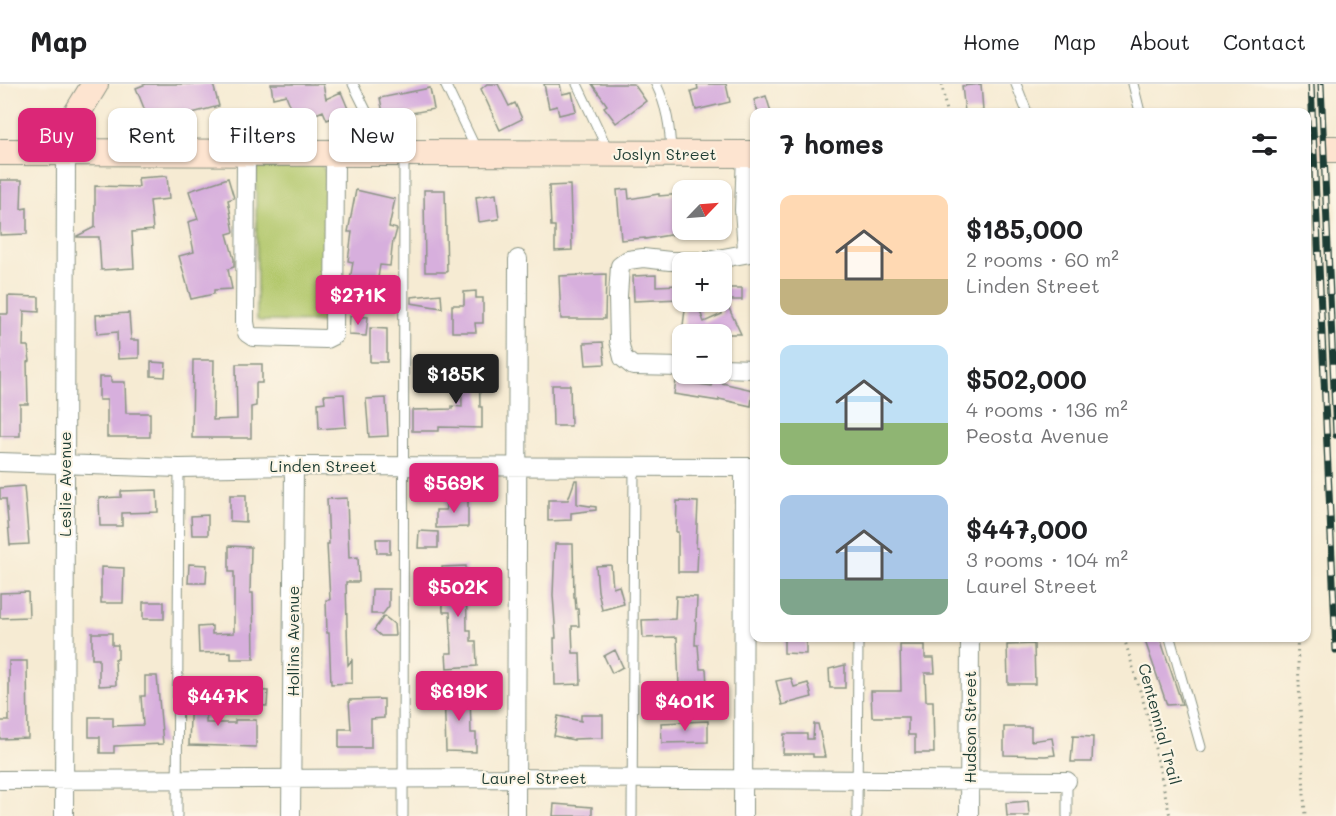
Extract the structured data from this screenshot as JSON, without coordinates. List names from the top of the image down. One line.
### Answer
{"streets":{"street":["Joslyn Street","Linden Street","Leslie Avenue","Hollins Avenue","Hudson Street","Laurel Street"],"path":["Centennial Trail"]},"crossings":[["Linden Street","Leslie Avenue"],["Linden Street","Hollins Avenue"],["Leslie Avenue","Laurel Street"],["Hollins Avenue","Laurel Street"],["Hudson Street","Laurel Street"]],"north":"top right","page":{"header":"Map","nav":["Home","Map","About","Contact"],"chip":["Buy","Rent","Filters","New"],"heading":"7 homes","map_buttons":["+","−"],"list":[{"name":"$185,000","note":"2 rooms · 60 m² · Linden Street"},{"name":"$502,000","note":"4 rooms · 136 m² · Peosta Avenue"},{"name":"$447,000","note":"3 rooms · 104 m² · Laurel Street"}],"price":["$271K","$185K","$569K","$502K","$619K","$447K","$401K"]}}
